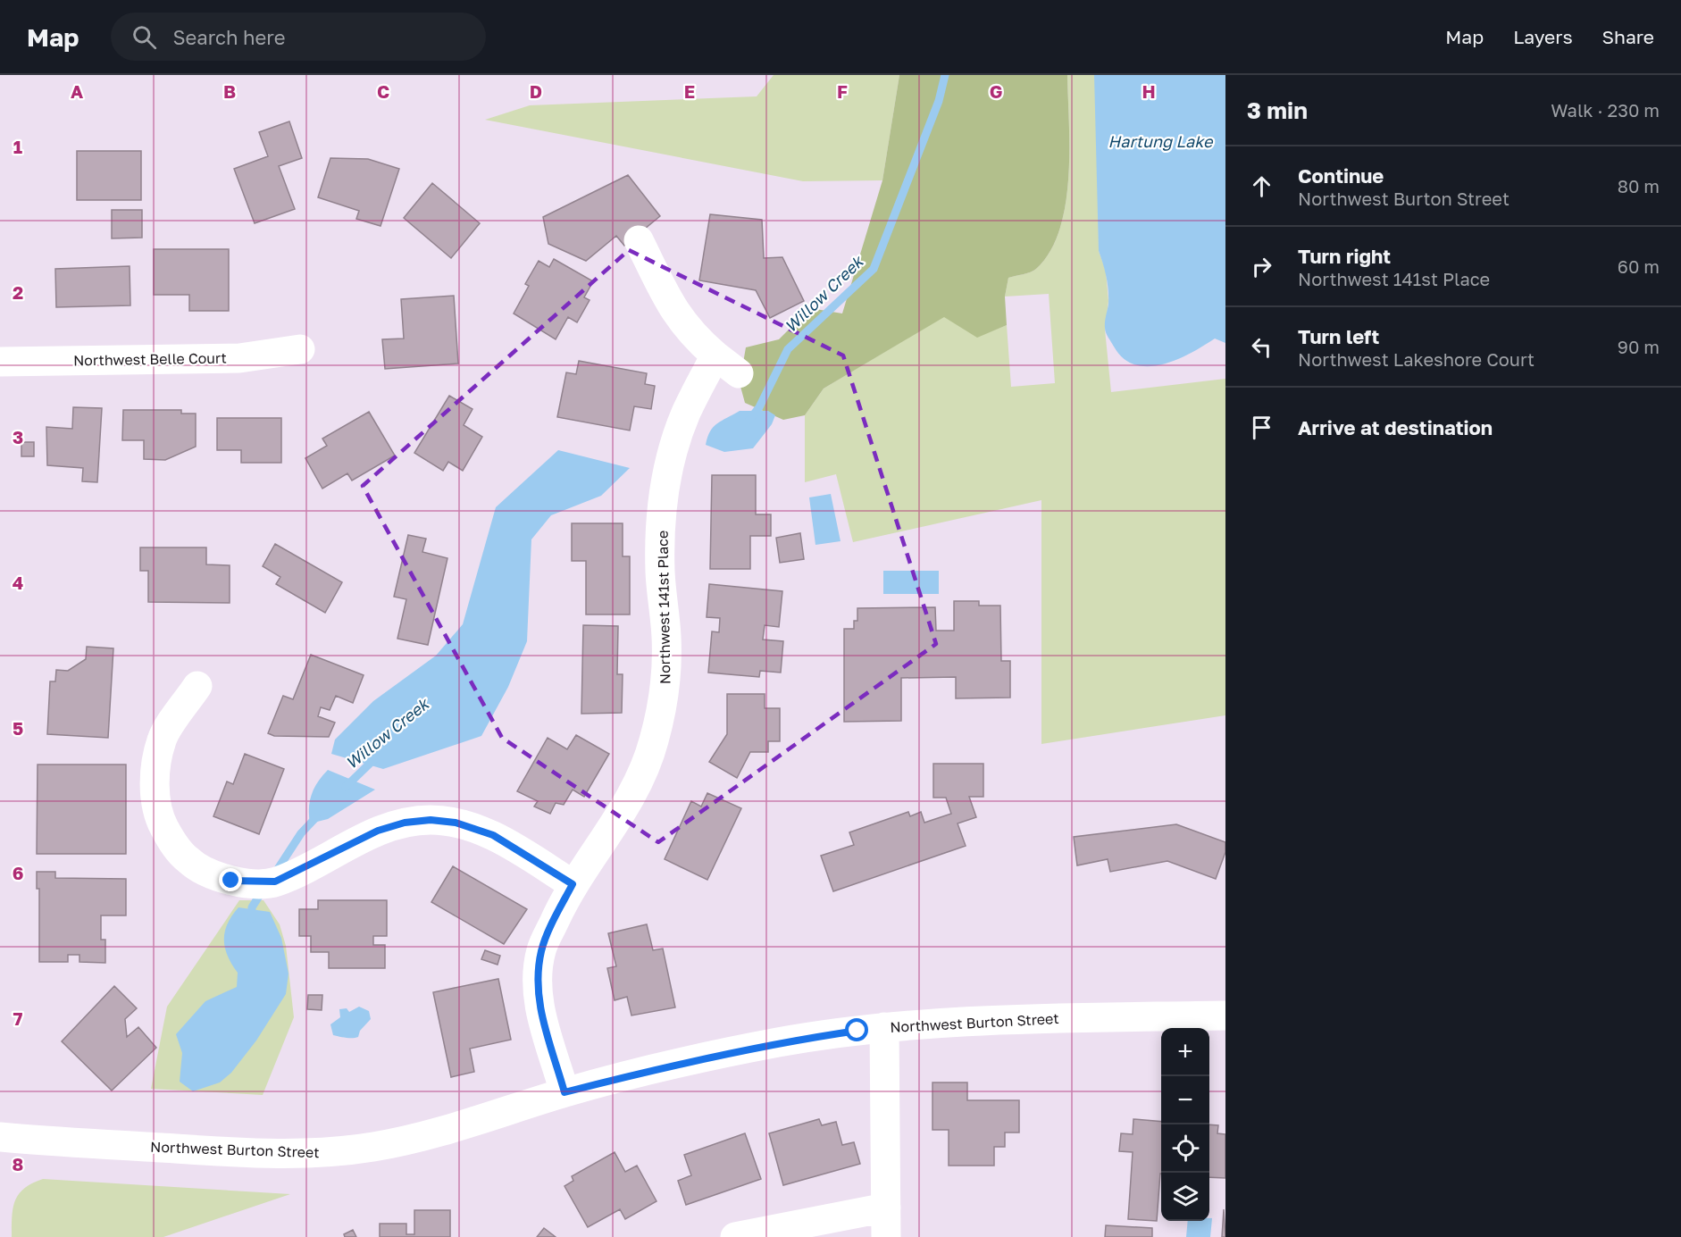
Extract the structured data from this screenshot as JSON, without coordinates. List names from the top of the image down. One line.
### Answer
{"streets":{"street":["Northwest Belle Court","Northwest 141st Place","Northwest Burton Street"]},"crossings":[["Northwest 141st Place","Northwest Burton Street"]],"water":["Hartung Lake","Willow Creek"],"page":{"header":"Map","search":"Search here","nav":["Map","Layers","Share"],"heading":["3 min","Walk · 230 m"],"list":[["Continue","Northwest Burton Street","80 m"],["Turn right","Northwest 141st Place","60 m"],["Turn left","Northwest Lakeshore Court","90 m"],"Arrive at destination"],"map_buttons":["+","−"]},"grid":{"columns":["A","B","C","D","E","F","G","H"],"rows":["1","2","3","4","5","6","7","8"]}}
